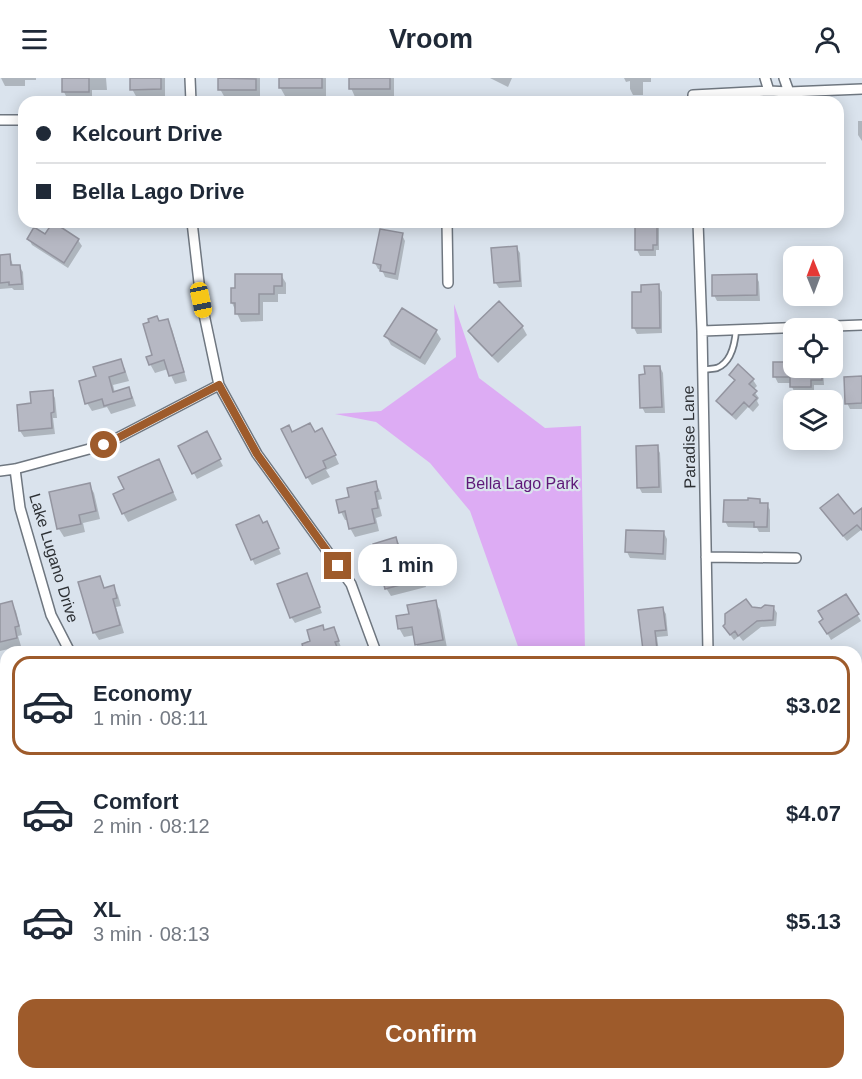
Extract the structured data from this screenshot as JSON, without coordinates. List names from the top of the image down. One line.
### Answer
{"streets":{"street":["Paradise Lane","Lake Lugano Drive"]},"parks":["Bella Lago Park"],"north":"top","page":{"header":"Vroom","banner":["Kelcourt Drive","Bella Lago Drive"],"bubble":"1 min","list":[{"name":"Economy","note":"1 min · 08:11","value":"$3.02"},{"name":"Comfort","note":"2 min · 08:12","value":"$4.07"},{"name":"XL","note":"3 min · 08:13","value":"$5.13"}],"buttons":"Confirm"}}
